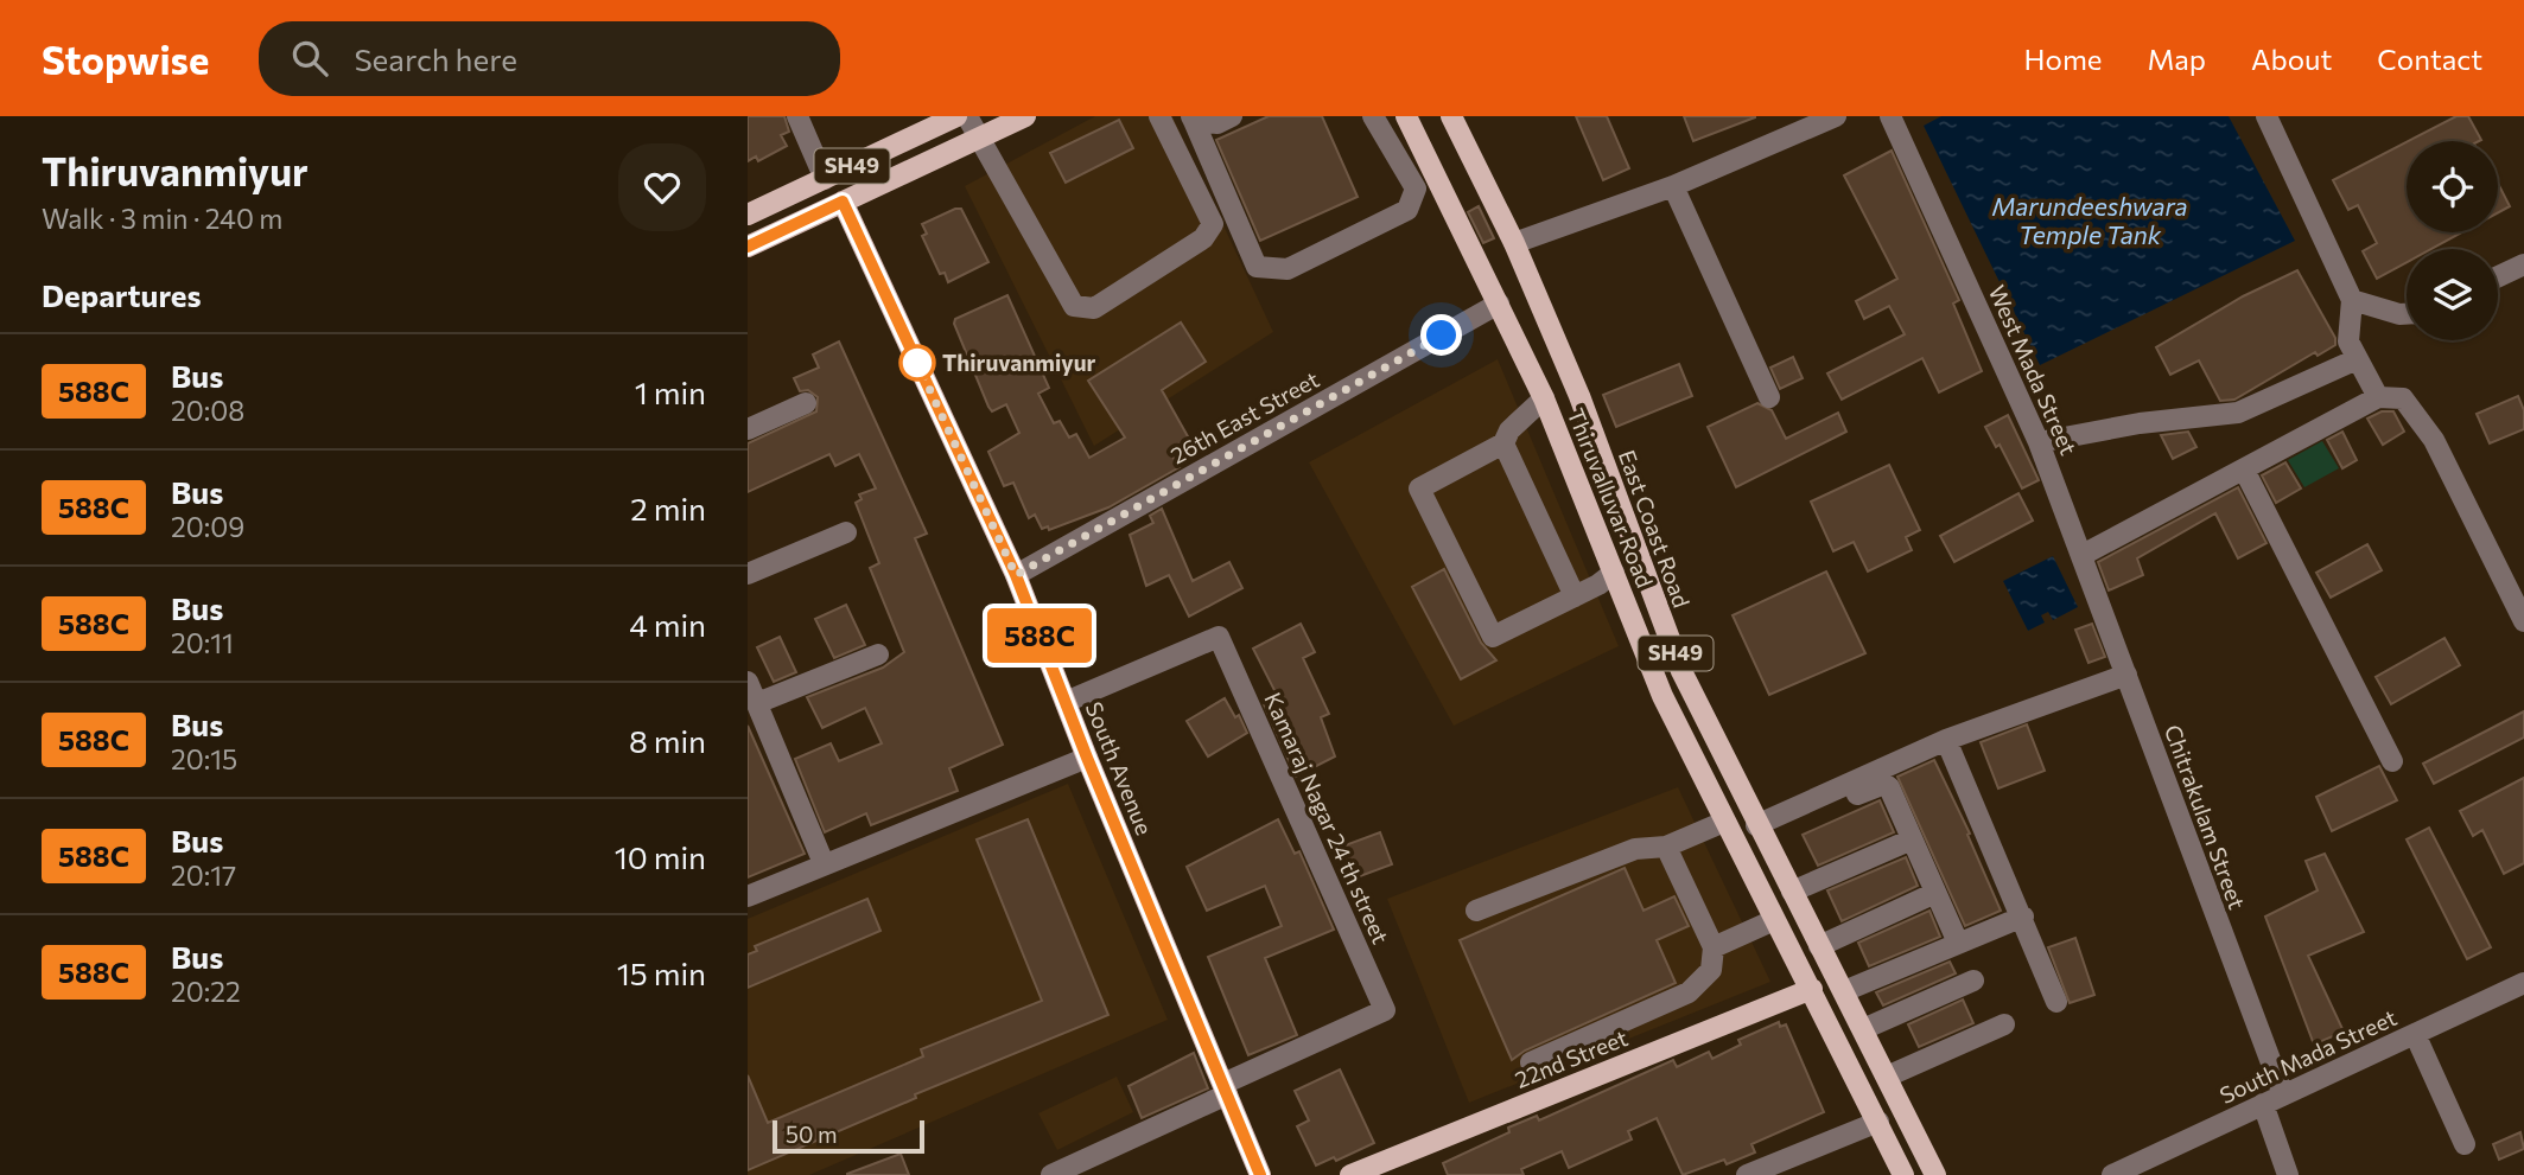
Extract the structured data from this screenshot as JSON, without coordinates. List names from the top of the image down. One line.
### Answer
{"streets":{"main road":["SH49","Thiruvalluvar Road","East Coast Road","South Avenue","22nd Street"],"street":["West Mada Street","26th East Street","Chitrakulam Street","Kamaraj Nagar 24 th street","South Mada Street"]},"crossings":[["SH49","Thiruvalluvar Road"],["SH49","South Avenue"],["SH49","22nd Street"],["West Mada Street","Chitrakulam Street"],["26th East Street","Thiruvalluvar Road"],["26th East Street","South Avenue"],["Thiruvalluvar Road","22nd Street"],["South Avenue","Kamaraj Nagar 24 th street"],["Chitrakulam Street","South Mada Street"]],"water":["Marundeeshwara Temple Tank"],"places":["Thiruvanmiyur"],"lines":["bus line 588C"],"scale_bar":"50 m","page":{"header":"Stopwise","search":"Search here","nav":["Home","Map","About","Contact"],"heading":[["Thiruvanmiyur","Walk · 3 min · 240 m"],"Departures"],"on_map":"588C","list":[{"mark":"588C","name":"Bus","note":"20:08","value":"1 min"},{"mark":"588C","name":"Bus","note":"20:09","value":"2 min"},{"mark":"588C","name":"Bus","note":"20:11","value":"4 min"},{"mark":"588C","name":"Bus","note":"20:15","value":"8 min"},{"mark":"588C","name":"Bus","note":"20:17","value":"10 min"},{"mark":"588C","name":"Bus","note":"20:22","value":"15 min"}],"scale":"50 m"}}
